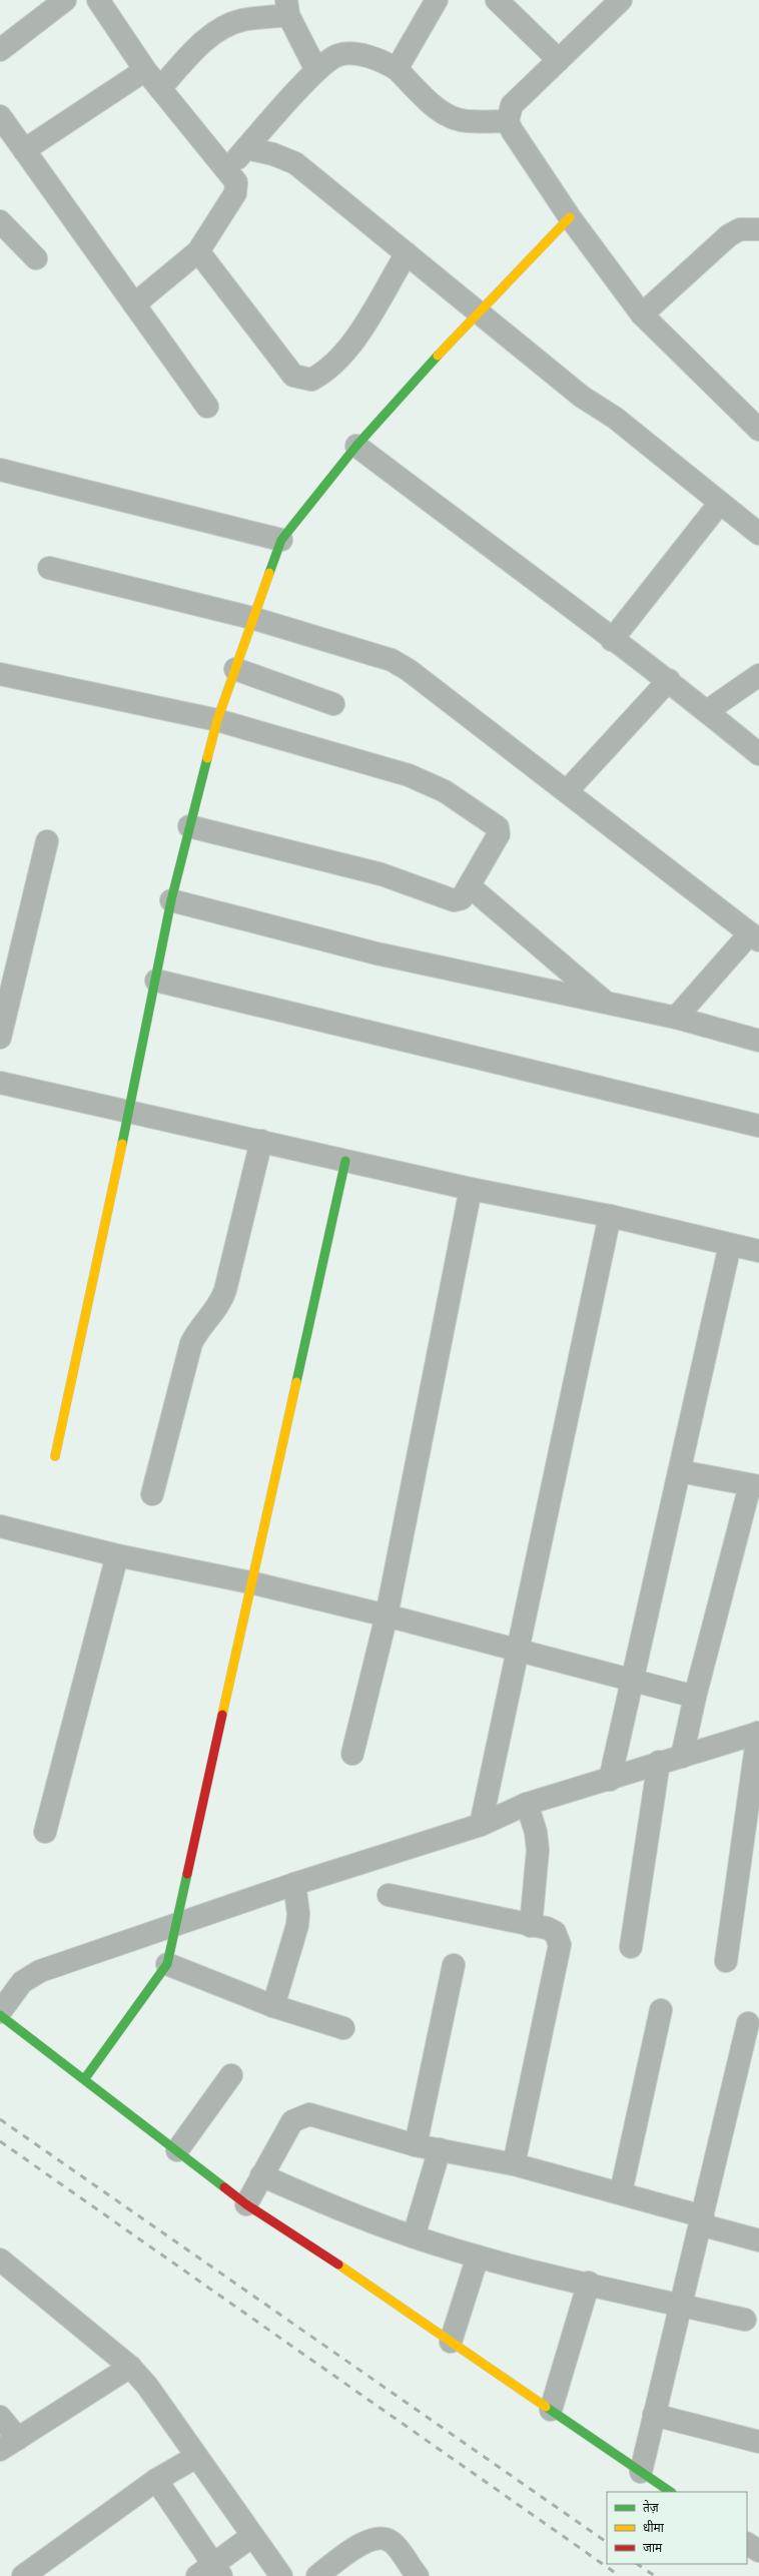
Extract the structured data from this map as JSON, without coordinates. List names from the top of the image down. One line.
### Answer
{"legend":["तेज़","धीमा","जाम"]}
